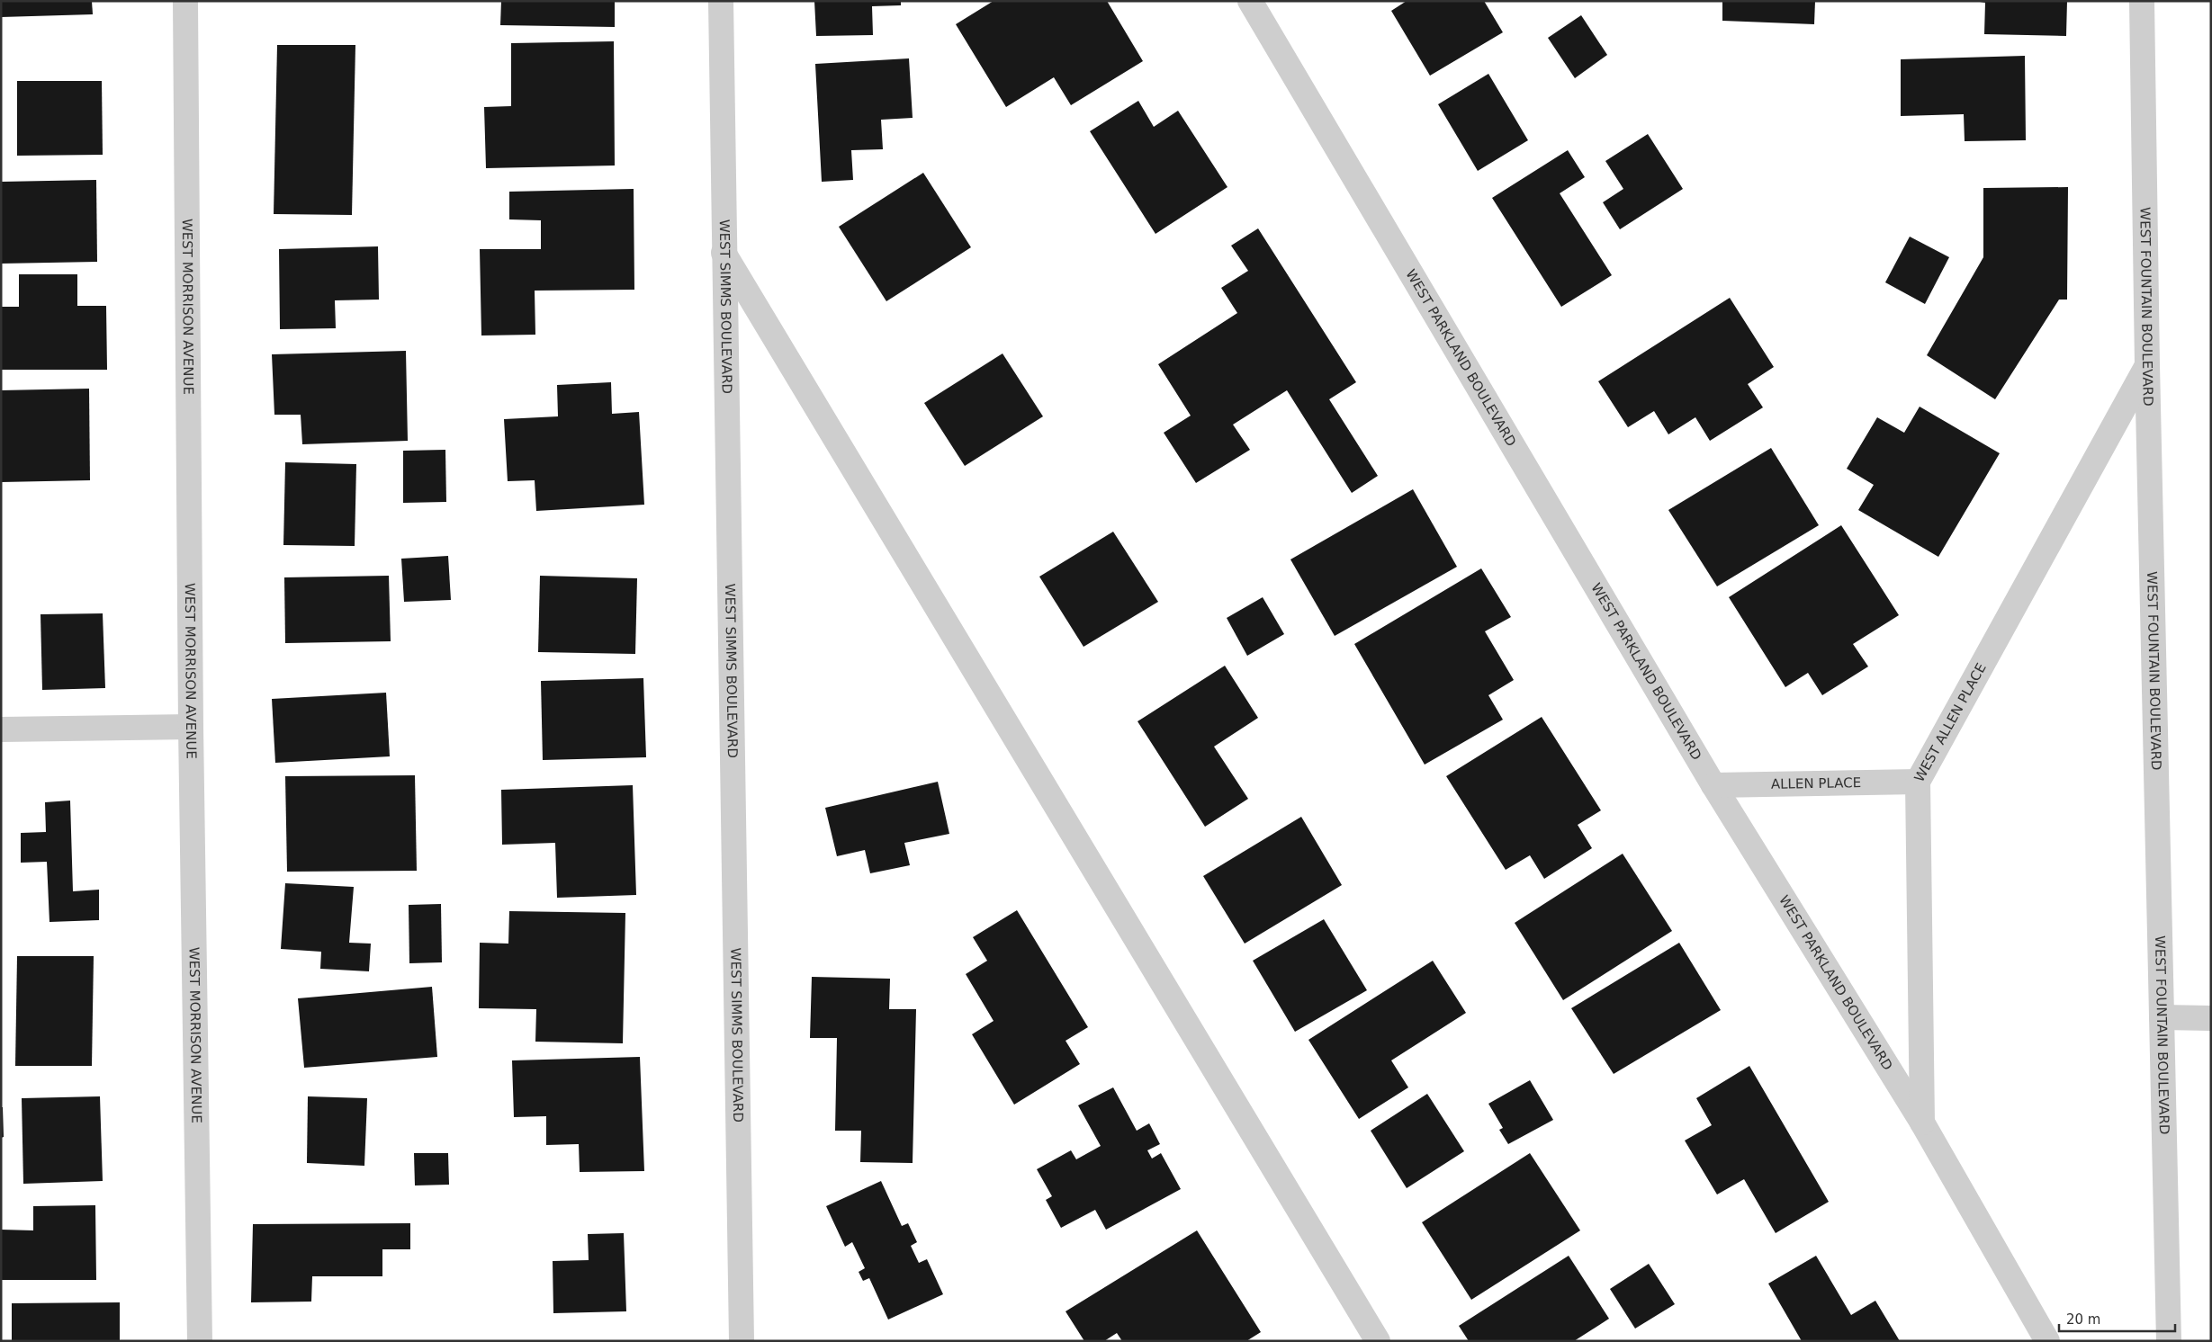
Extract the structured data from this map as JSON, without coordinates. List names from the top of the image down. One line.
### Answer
{"streets":{"street":["WEST MORRISON AVENUE","WEST SIMMS BOULEVARD","WEST FOUNTAIN BOULEVARD","WEST PARKLAND BOULEVARD","WEST ALLEN PLACE","ALLEN PLACE"]},"crossings":[["WEST FOUNTAIN BOULEVARD","WEST ALLEN PLACE"],["WEST PARKLAND BOULEVARD","WEST ALLEN PLACE"],["WEST PARKLAND BOULEVARD","ALLEN PLACE"],["WEST ALLEN PLACE","ALLEN PLACE"]],"scale_bar":"20 m"}
